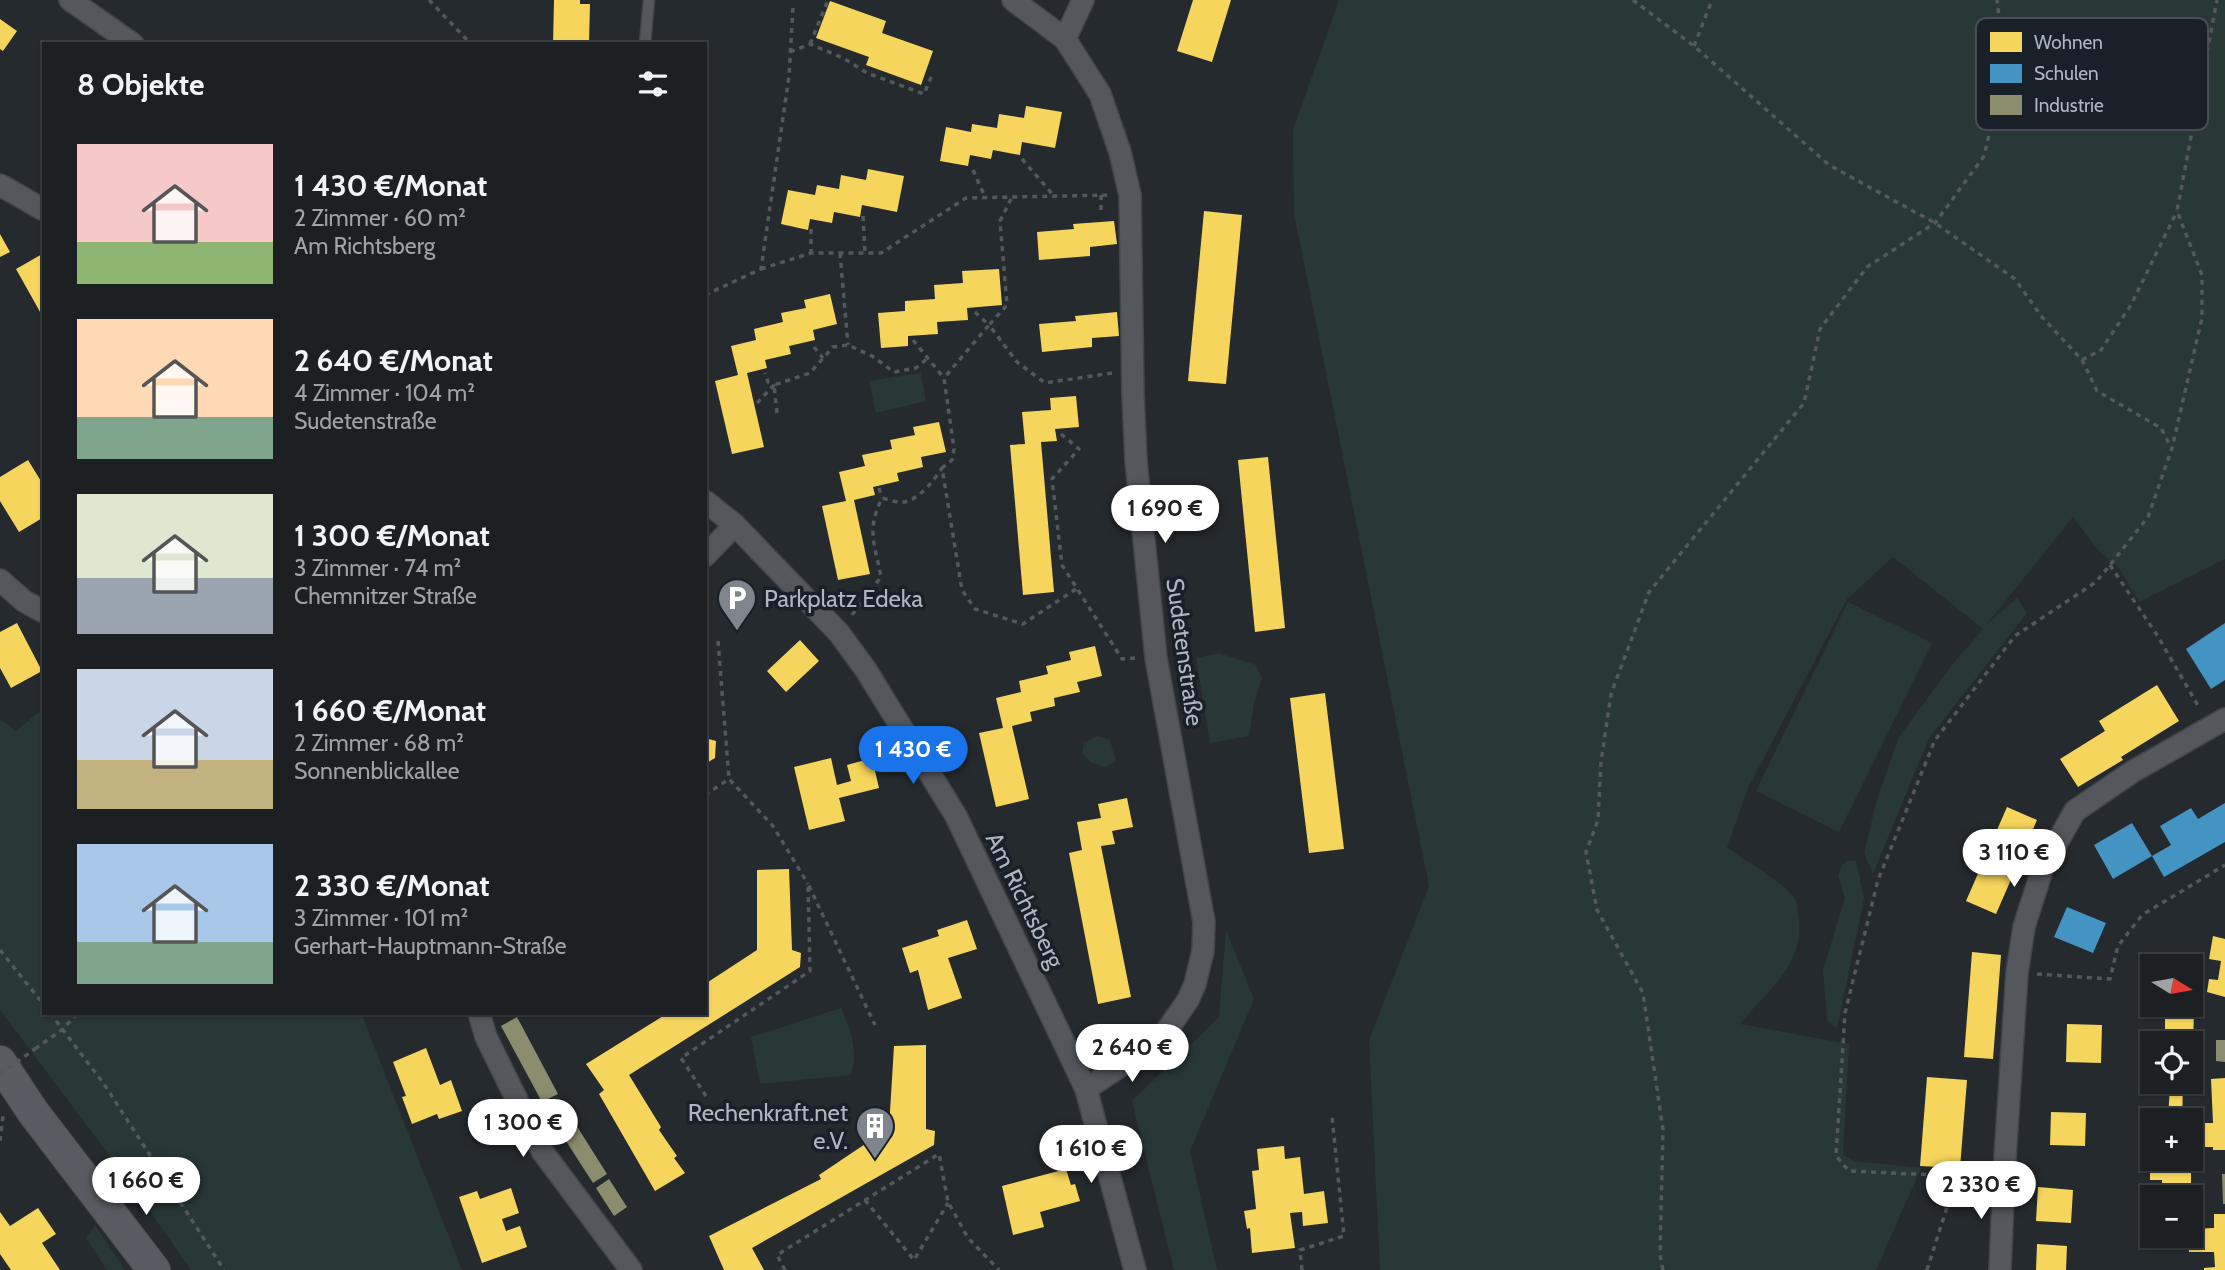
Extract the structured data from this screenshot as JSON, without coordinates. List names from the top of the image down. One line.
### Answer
{"streets":{"street":["Sudetenstraße","Am Richtsberg"]},"crossings":[["Sudetenstraße","Am Richtsberg"]],"places":{"parking":["Parkplatz Edeka"],"building":["Rechenkraft.net e.V."]},"legend":["Wohnen","Schulen","Industrie"],"north":"right","page":{"heading":"8 Objekte","list":[{"name":"1 430 €/Monat","note":"2 Zimmer · 60 m² · Am Richtsberg"},{"name":"2 640 €/Monat","note":"4 Zimmer · 104 m² · Sudetenstraße"},{"name":"1 300 €/Monat","note":"3 Zimmer · 74 m² · Chemnitzer Straße"},{"name":"1 660 €/Monat","note":"2 Zimmer · 68 m² · Sonnenblickallee"},{"name":"2 330 €/Monat","note":"3 Zimmer · 101 m² · Gerhart-Hauptmann-Straße"}],"price":["1 690 €","1 430 €","3 110 €","2 640 €","1 300 €","1 610 €","1 660 €","2 330 €"],"map_buttons":["+","−"]}}
